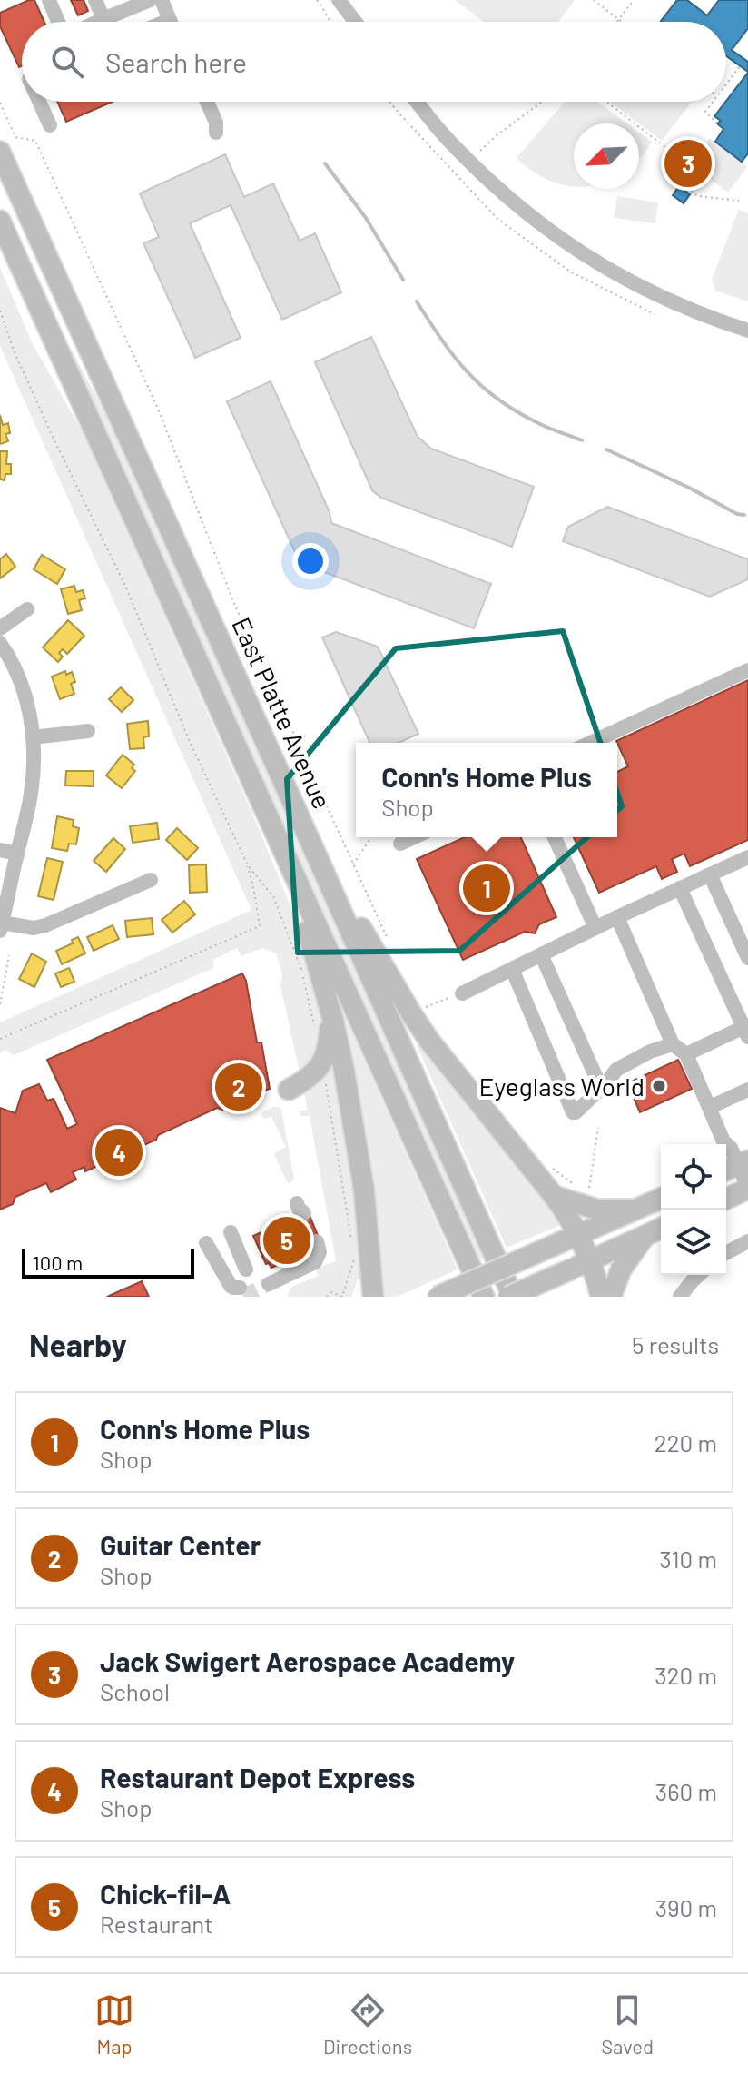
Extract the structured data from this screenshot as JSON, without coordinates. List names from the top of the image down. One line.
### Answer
{"streets":{"highway":["East Platte Avenue"]},"places":["Eyeglass World"],"scale_bar":"100 m","north":"bottom left","page":{"search":"Search here","pins":["3","1","2","4","5"],"popup":["Conn's Home Plus","Shop"],"scale":"100 m","heading":["Nearby","5 results"],"list":[{"mark":"1","name":"Conn's Home Plus","note":"Shop","value":"220 m"},{"mark":"2","name":"Guitar Center","note":"Shop","value":"310 m"},{"mark":"3","name":"Jack Swigert Aerospace Academy","note":"School","value":"320 m"},{"mark":"4","name":"Restaurant Depot Express","note":"Shop","value":"360 m"},{"mark":"5","name":"Chick-fil-A","note":"Restaurant","value":"390 m"}],"nav":["Map","Directions","Saved"]}}
